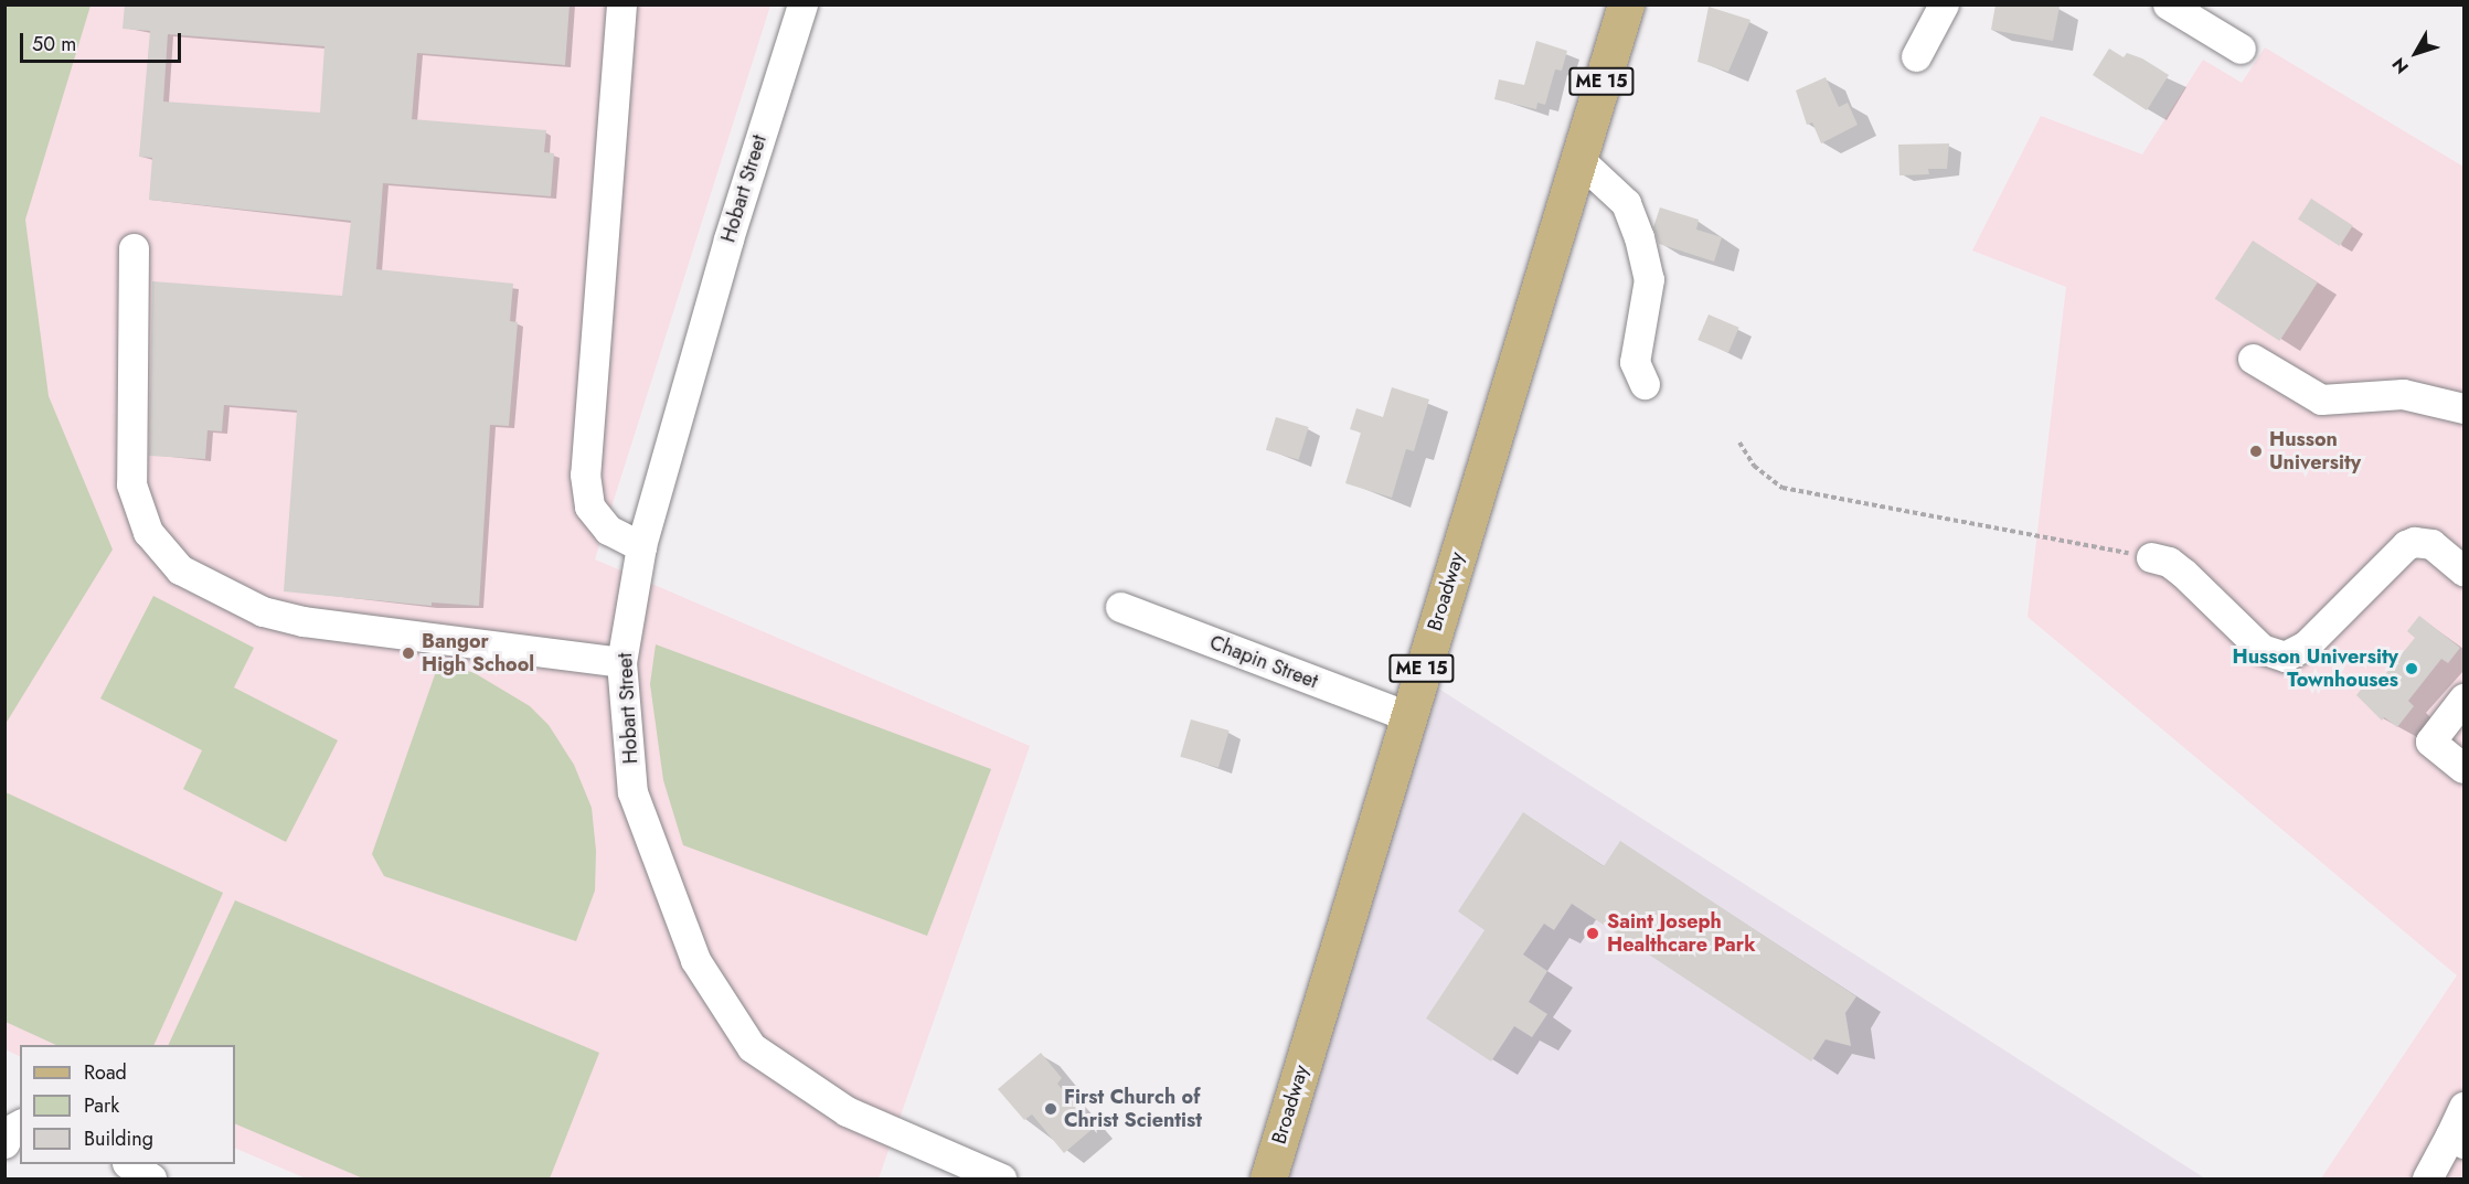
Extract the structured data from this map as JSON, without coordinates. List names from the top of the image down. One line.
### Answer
{"streets":{"main road":["ME 15","Broadway"],"street":["Hobart Street","Chapin Street"]},"crossings":[["Broadway","Chapin Street"]],"places":["Husson University","Bangor High School","Husson University Townhouses","Saint Joseph Healthcare Park","First Church of Christ Scientist"],"legend":["Road","Park","Building"],"scale_bar":"50 m","north":"bottom left"}
